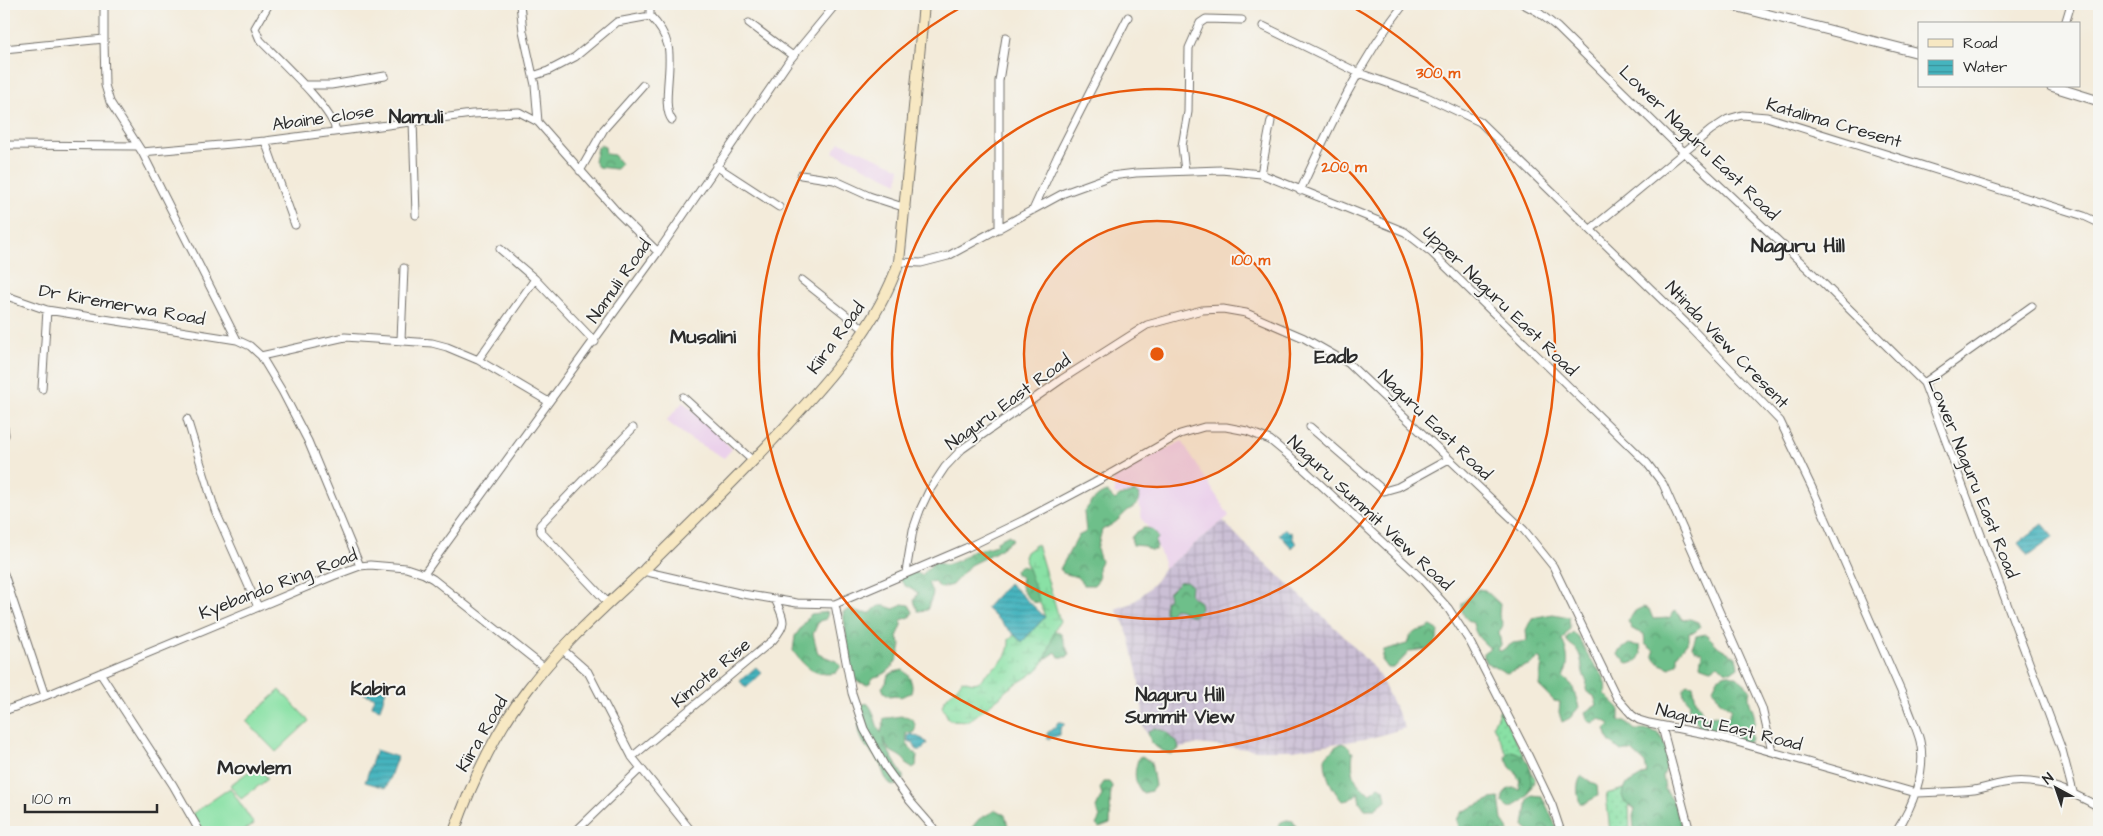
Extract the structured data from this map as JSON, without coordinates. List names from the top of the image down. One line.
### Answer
{"streets":{"main road":["Kiira Road"],"street":["Abaine close","Katalima Cresent","Lower Naguru East Road","Namuli Road","Upper Naguru East Road","Dr Kiremerwa Road","Ntinda View Cresent","Naguru East Road","Naguru Summit View Road","Kyebando Ring Road","Kimote Rise"]},"crossings":[["Katalima Cresent","Lower Naguru East Road"],["Katalima Cresent","Ntinda View Cresent"],["Lower Naguru East Road","Naguru East Road"],["Namuli Road","Kyebando Ring Road"],["Upper Naguru East Road","Kiira Road"],["Upper Naguru East Road","Naguru East Road"],["Kiira Road","Kyebando Ring Road"],["Ntinda View Cresent","Naguru East Road"],["Naguru East Road","Naguru Summit View Road"]],"districts":["Namuli","Naguru Hill","Musalini","Eadb","Kabira","Naguru Hill Summit View","Mowlem"],"legend":["Road","Water"],"scale_bar":"100 m","north":"top left","rings":["300 m","200 m","100 m"]}
